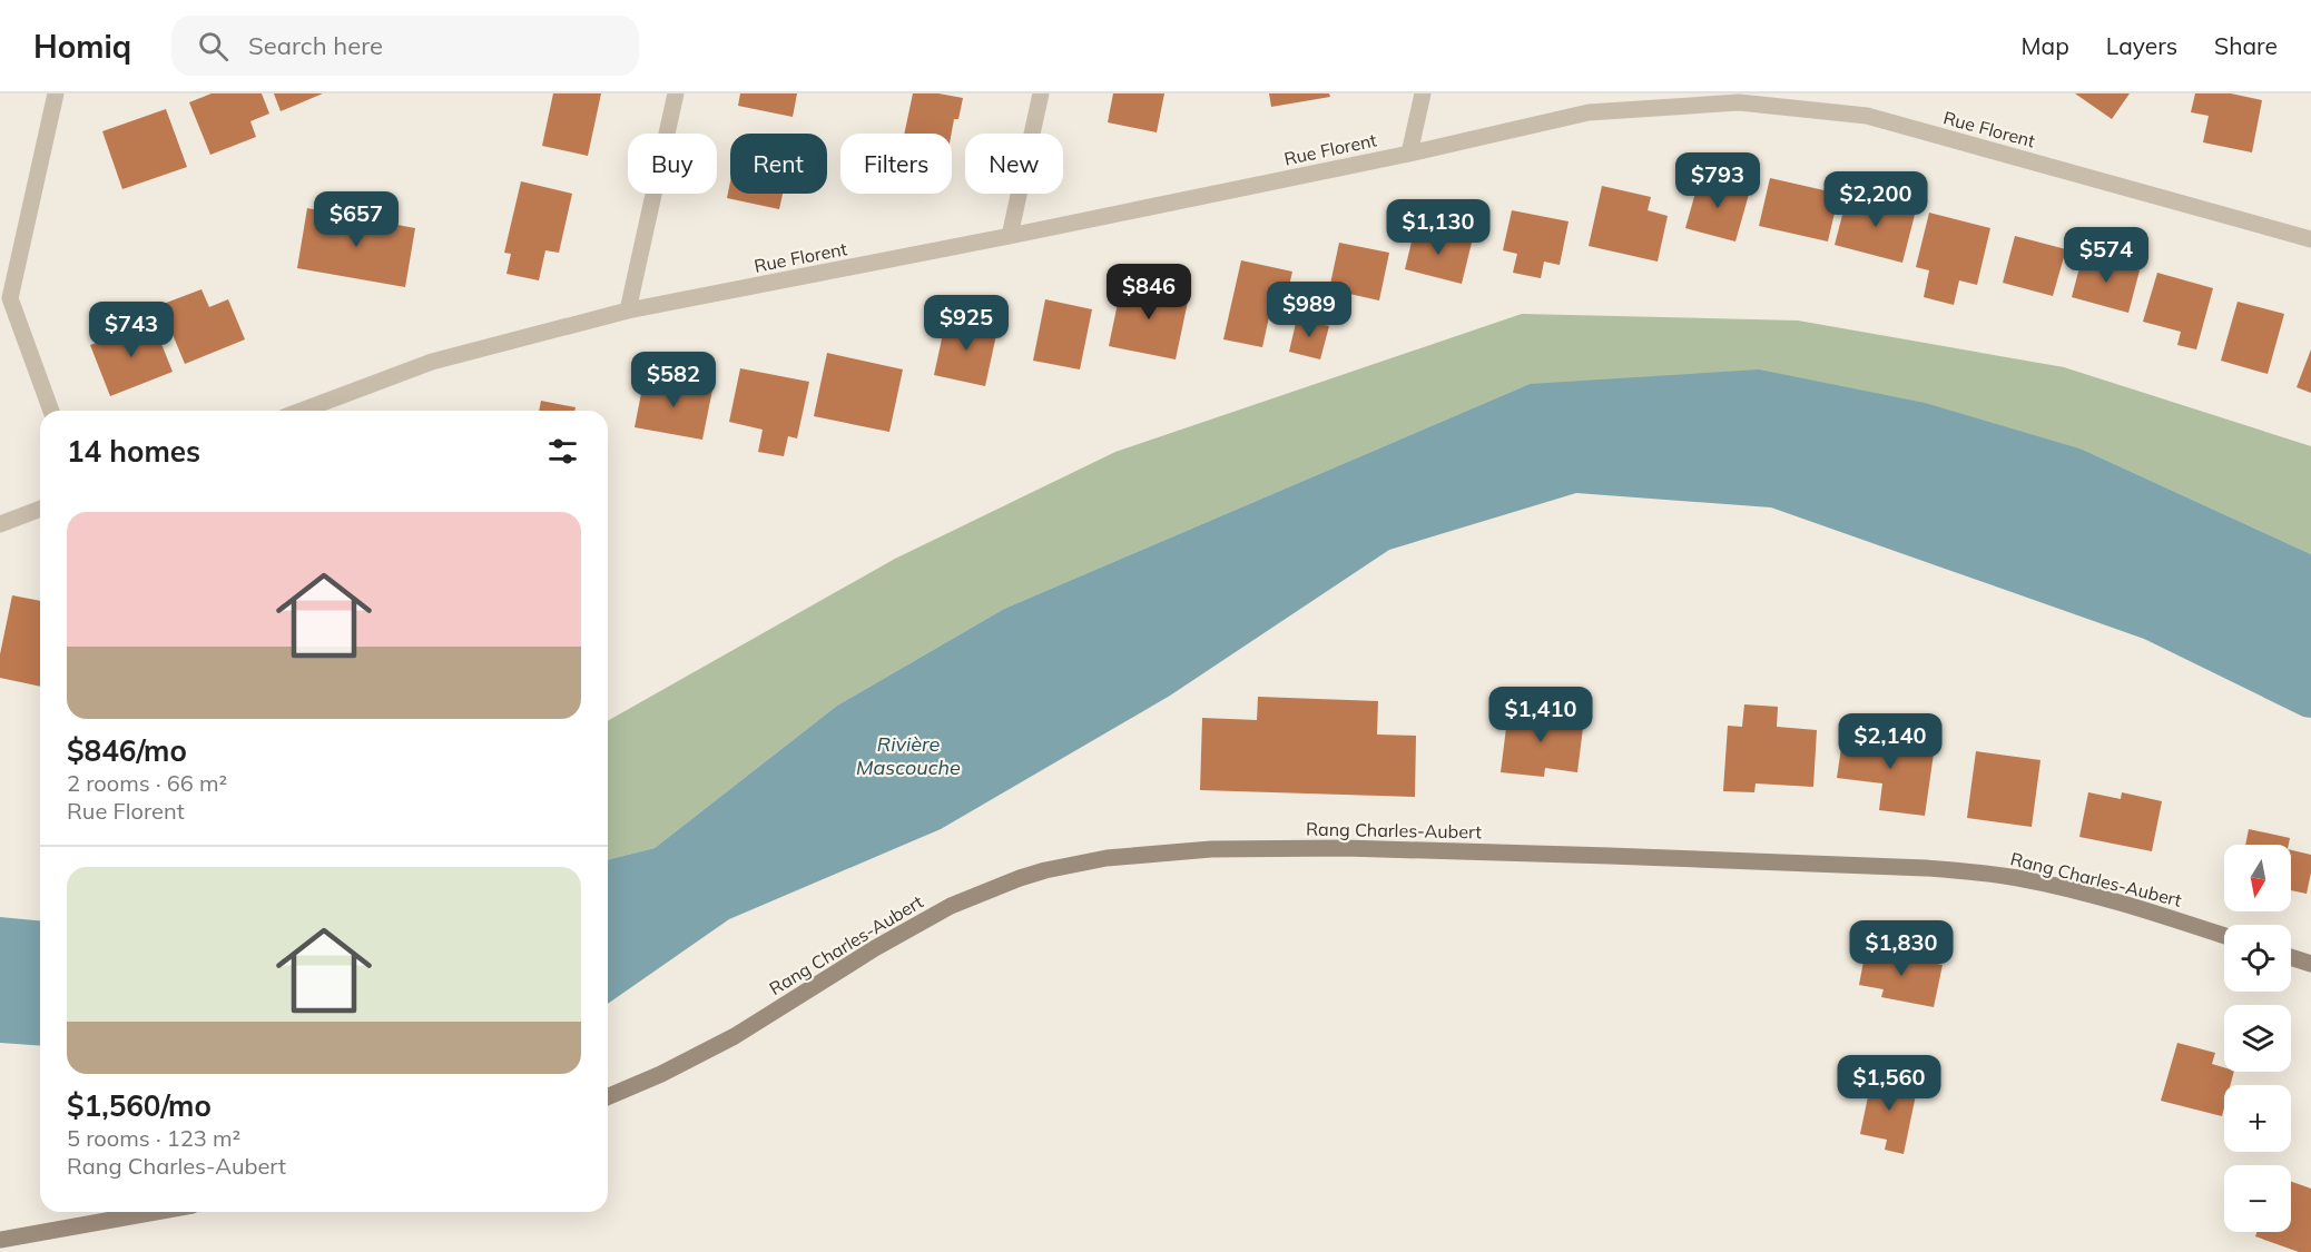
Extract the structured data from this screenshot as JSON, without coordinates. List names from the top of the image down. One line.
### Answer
{"streets":{"street":["Rue Florent","Rang Charles-Aubert"]},"water":["Rivière Mascouche"],"north":"bottom","page":{"header":"Homiq","search":"Search here","nav":["Map","Layers","Share"],"chip":["Buy","Rent","Filters","New"],"price":["$793","$2,200","$657","$1,130","$574","$846","$989","$925","$743","$582","$1,410","$2,140","$1,830","$1,560"],"heading":"14 homes","list":[{"name":"$846/mo","note":"2 rooms · 66 m² · Rue Florent"},{"name":"$1,560/mo","note":"5 rooms · 123 m² · Rang Charles-Aubert"}],"map_buttons":["+","−"]}}
